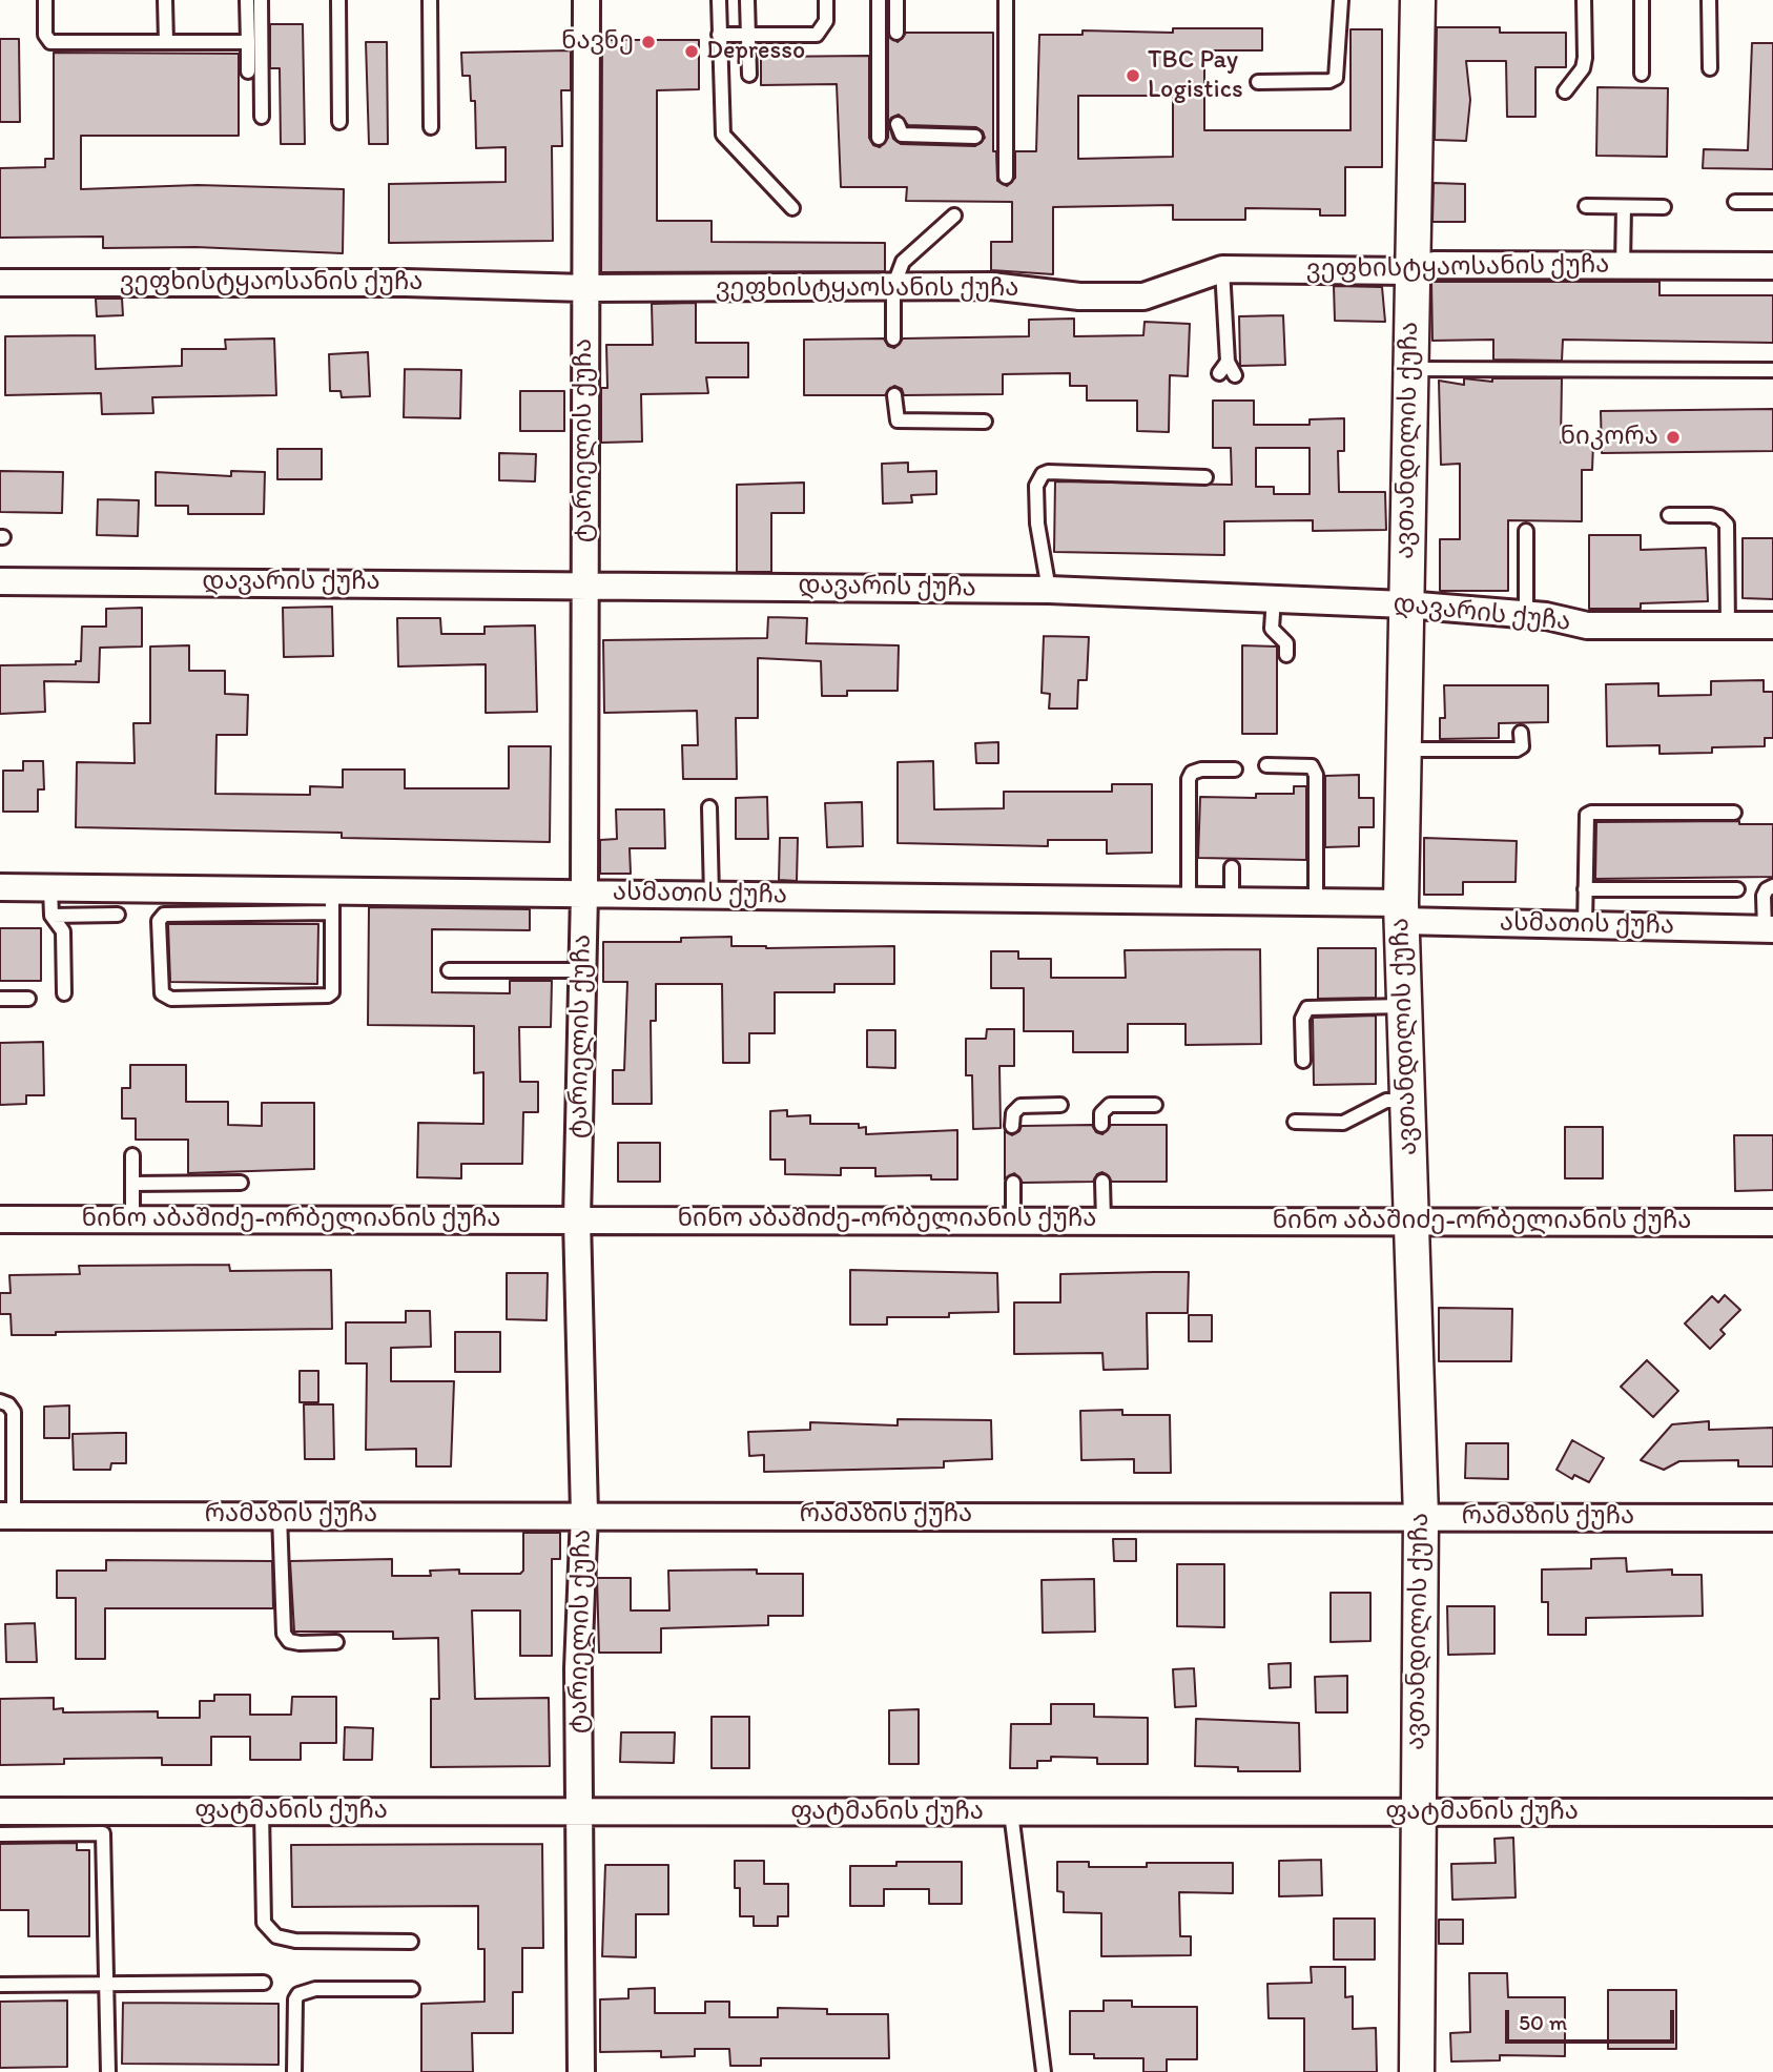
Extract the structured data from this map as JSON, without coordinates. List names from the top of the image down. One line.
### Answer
{"streets":{"street":["ვეფხისტყაოსანის ქუჩა","ტარიელის ქუჩა","ავთანდილის ქუჩა","დავარის ქუჩა","ასმათის ქუჩა","ნინო აბაშიძე-ორბელიანის ქუჩა","რამაზის ქუჩა","ფატმანის ქუჩა"]},"crossings":[["ვეფხისტყაოსანის ქუჩა","ტარიელის ქუჩა"],["ვეფხისტყაოსანის ქუჩა","ავთანდილის ქუჩა"],["ტარიელის ქუჩა","დავარის ქუჩა"],["ტარიელის ქუჩა","ასმათის ქუჩა"],["ტარიელის ქუჩა","ნინო აბაშიძე-ორბელიანის ქუჩა"],["ტარიელის ქუჩა","რამაზის ქუჩა"],["ტარიელის ქუჩა","ფატმანის ქუჩა"],["ავთანდილის ქუჩა","დავარის ქუჩა"],["ავთანდილის ქუჩა","ასმათის ქუჩა"],["ავთანდილის ქუჩა","ნინო აბაშიძე-ორბელიანის ქუჩა"],["ავთანდილის ქუჩა","რამაზის ქუჩა"],["ავთანდილის ქუჩა","ფატმანის ქუჩა"]],"places":["ნავნე","Depresso","TBC Pay Logistics","ნიკორა"],"scale_bar":"50 m"}
